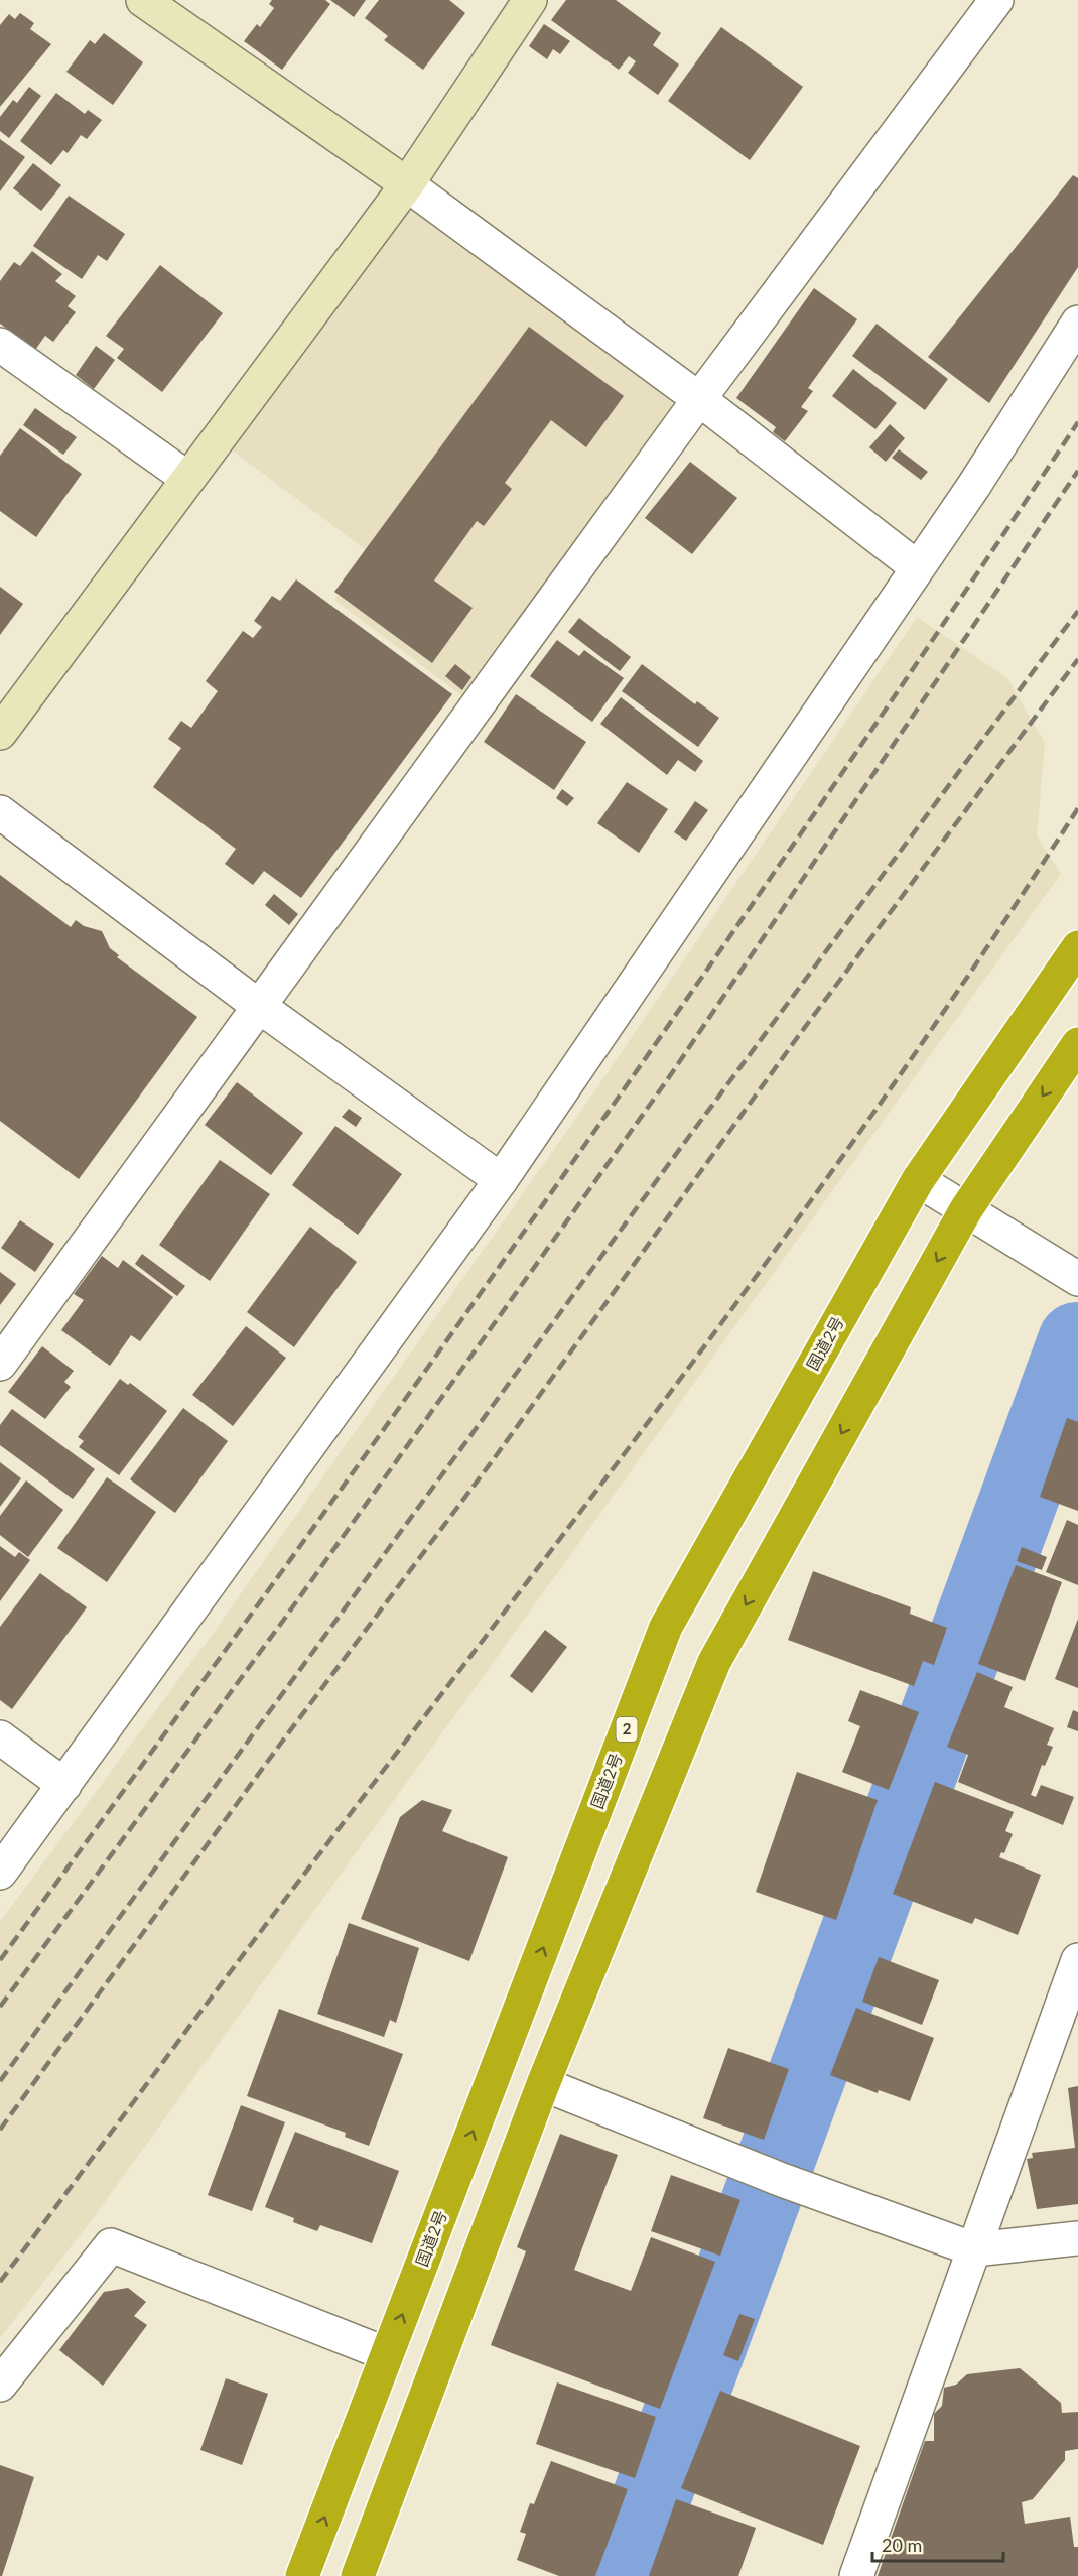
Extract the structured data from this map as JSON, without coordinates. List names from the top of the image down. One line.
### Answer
{"streets":{"highway":["国道2号","2"]},"scale_bar":"20 m"}
